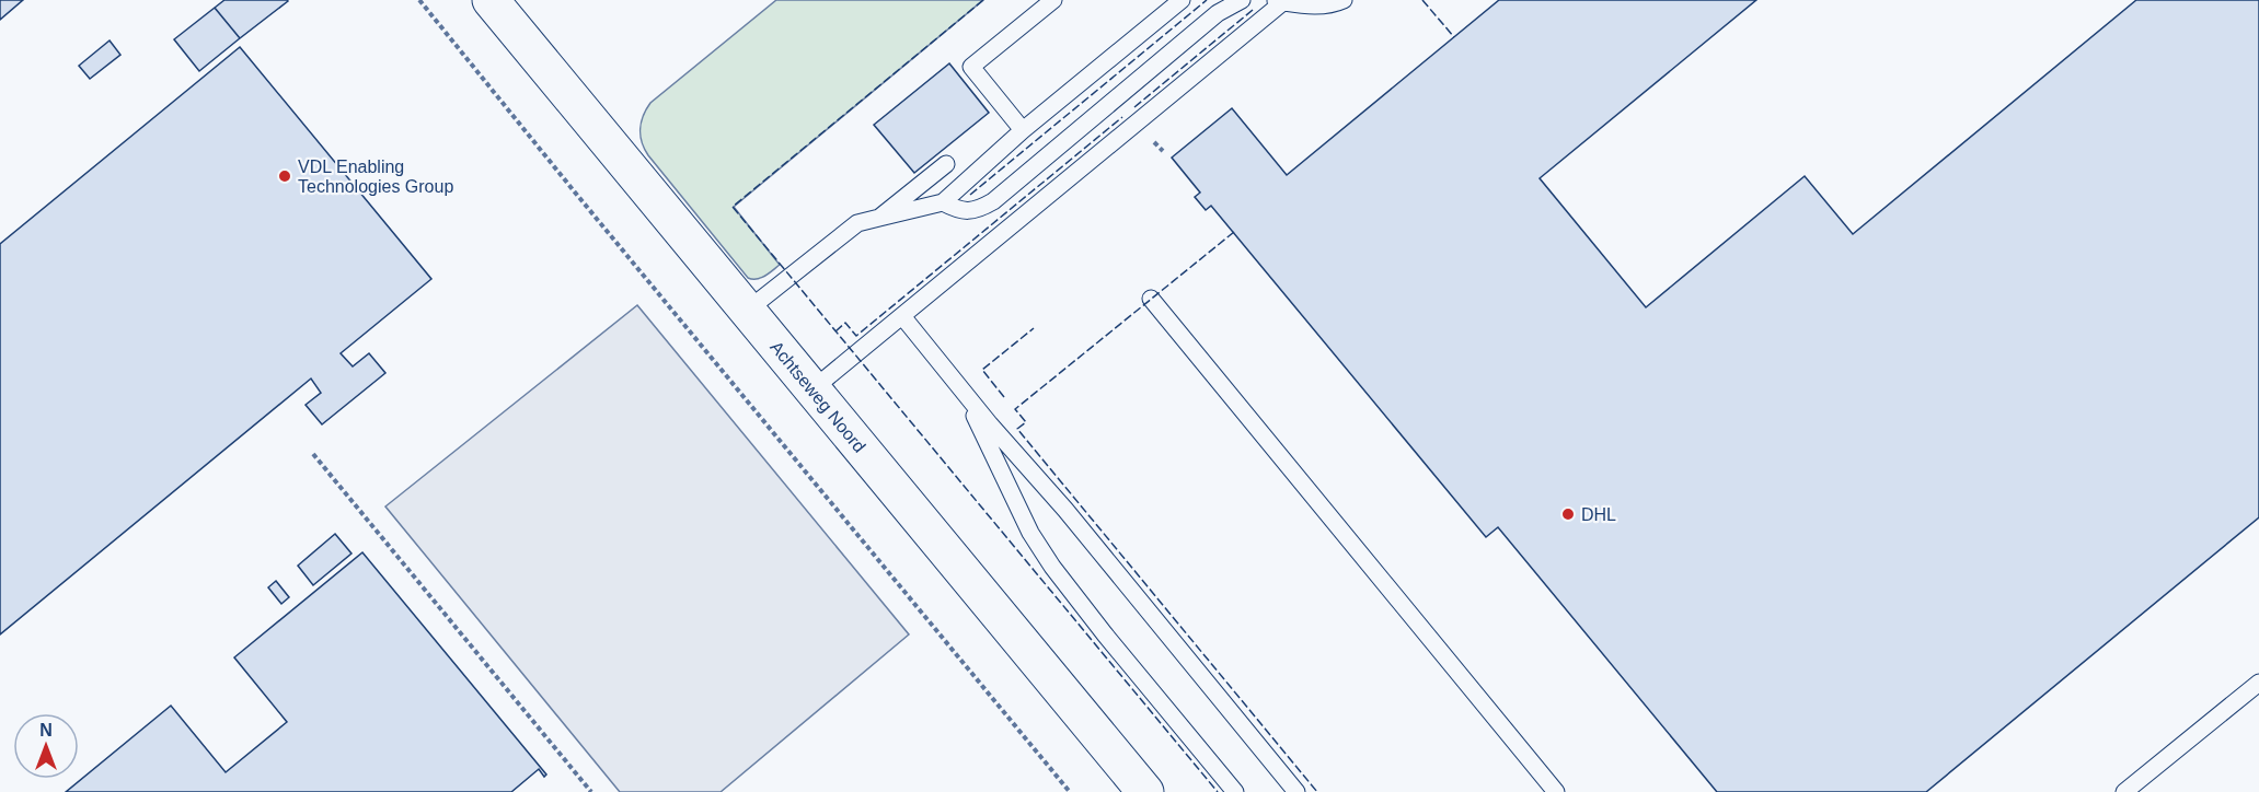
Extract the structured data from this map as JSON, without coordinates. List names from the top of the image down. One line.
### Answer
{"streets":{"street":["Achtseweg Noord"]},"places":["VDL Enabling Technologies Group","DHL"],"north":"top"}
